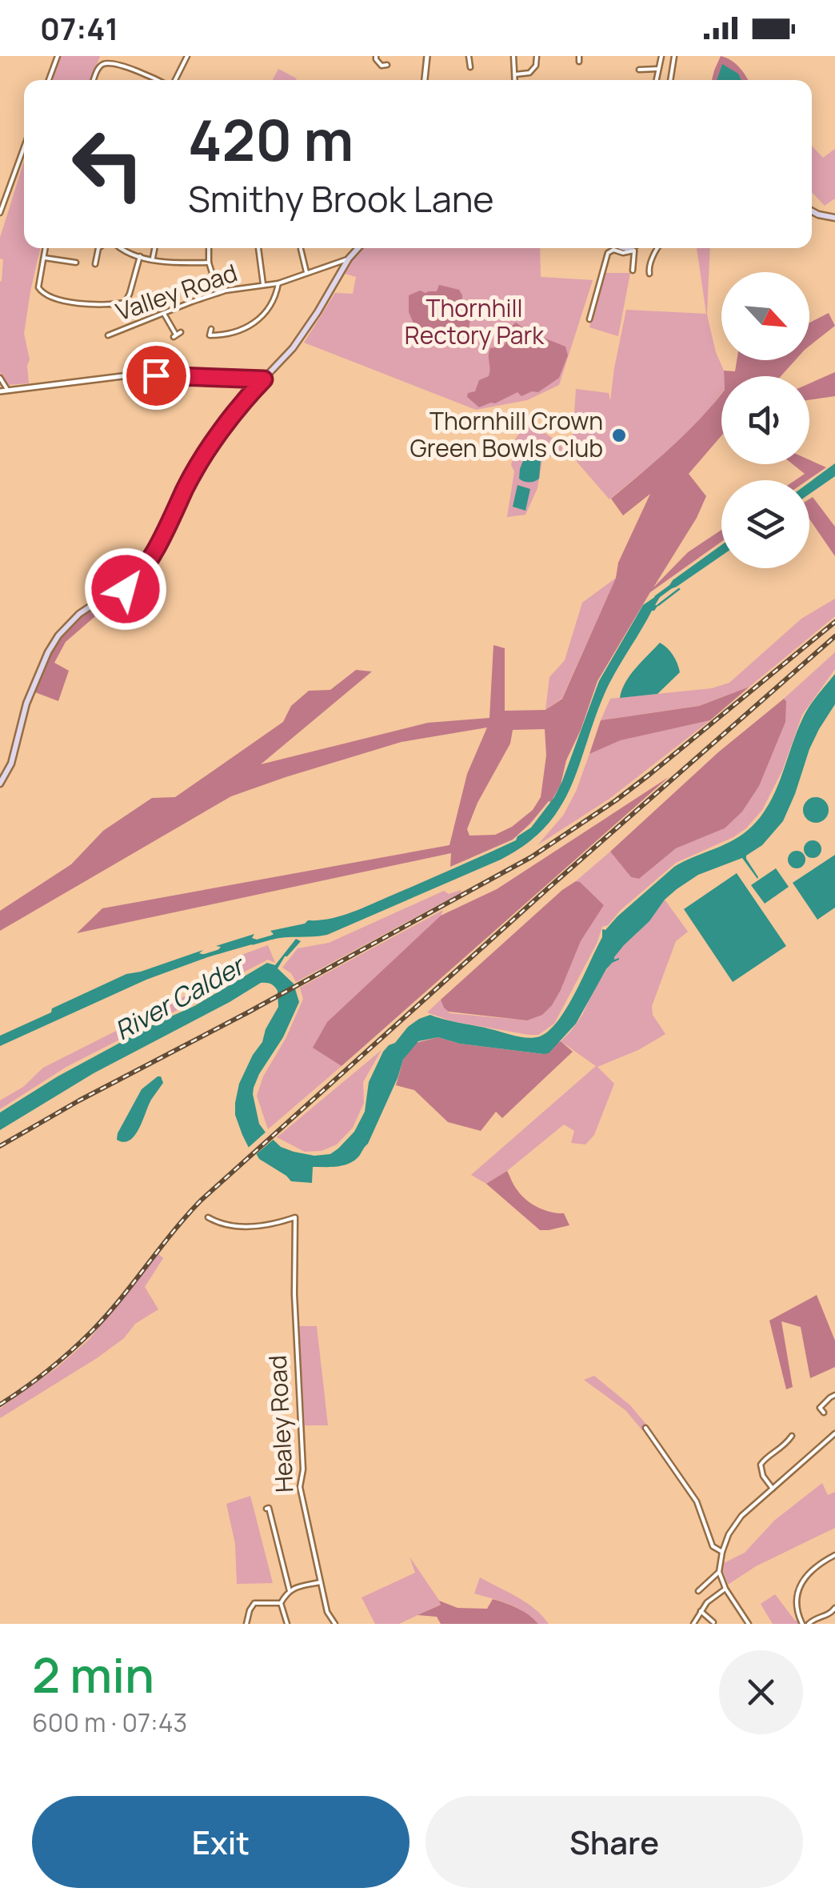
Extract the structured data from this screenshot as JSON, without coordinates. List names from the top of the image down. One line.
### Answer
{"streets":{"street":["Valley Road","Healey Road"]},"water":["River Calder"],"parks":["Thornhill Rectory Park"],"places":["Thornhill Crown Green Bowls Club"],"north":"bottom right","page":{"status":"07:41","turn":["420 m","Smithy Brook Lane"],"heading":["2 min","600 m · 07:43"],"buttons":["Exit","Share"]}}
